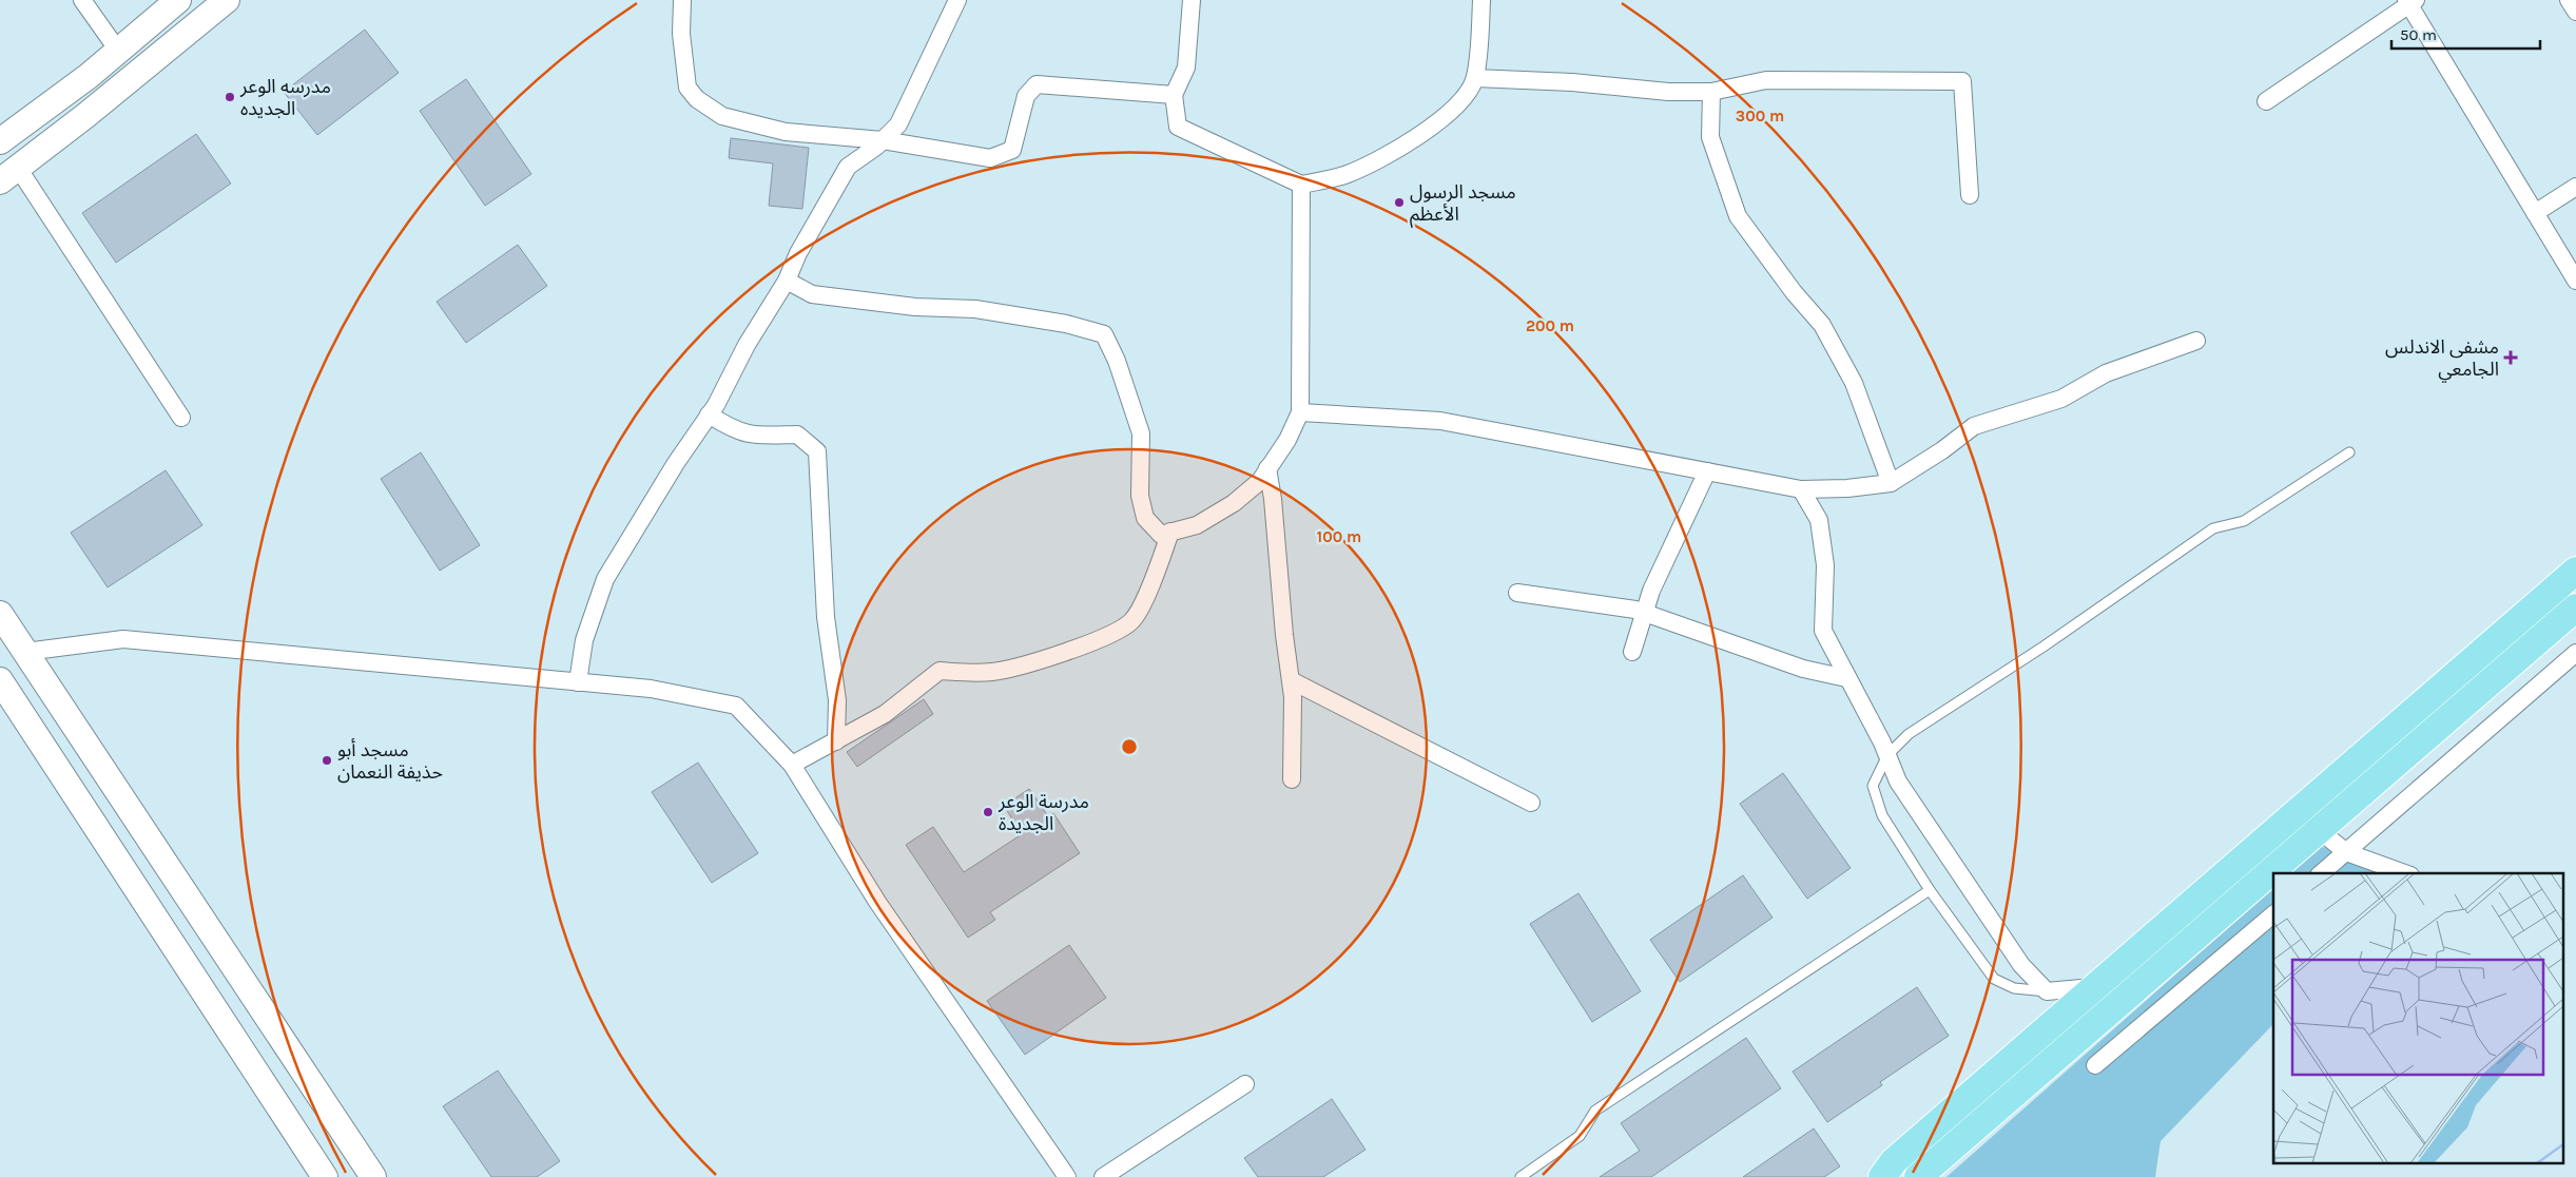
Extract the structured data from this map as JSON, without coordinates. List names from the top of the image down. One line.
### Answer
{"places":{"other":["مدرسه الوعر الجديده","مسجد الرسول الأعظم","مسجد أبو حذيفة النعمان","مدرسة الوعر الجديدة"],"health":["مشفى الاندلس الجامعي"]},"scale_bar":"50 m","rings":["300 m","200 m","100 m"]}
